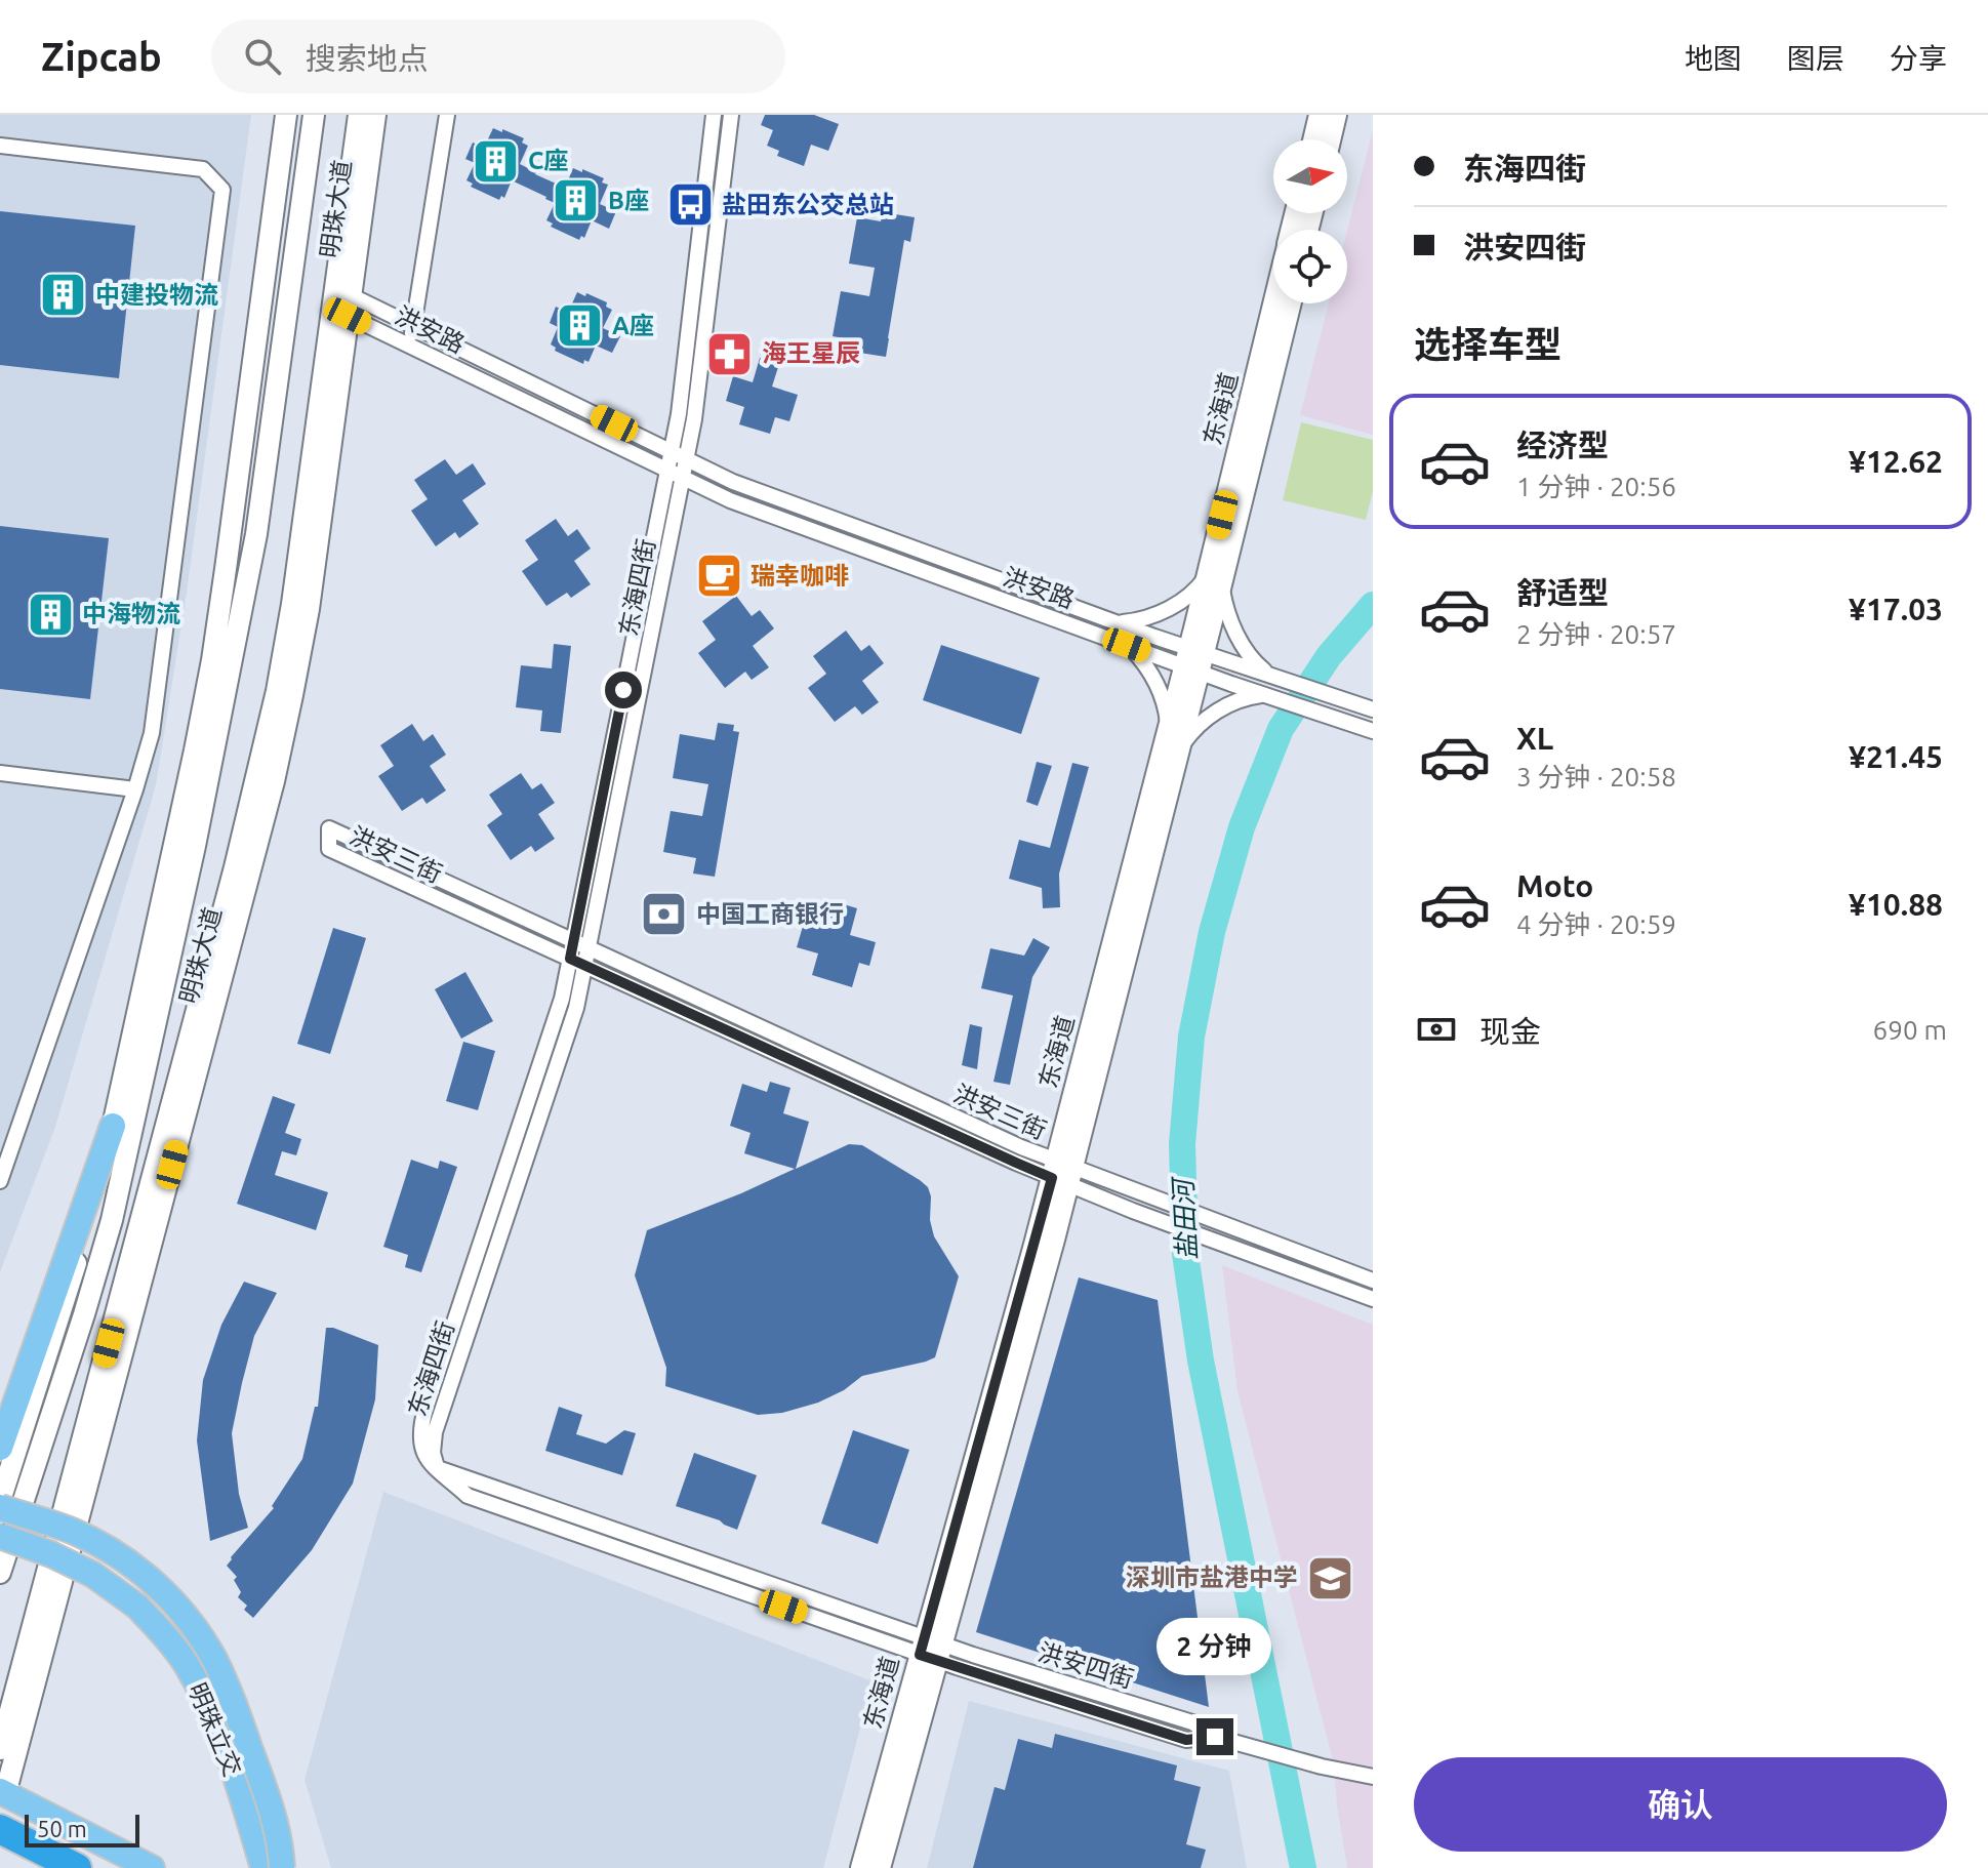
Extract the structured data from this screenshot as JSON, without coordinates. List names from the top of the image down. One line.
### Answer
{"streets":{"main road":["明珠立交"],"street":["明珠大道","洪安路","东海道","东海四街","洪安三街","洪安四街"]},"crossings":[["明珠大道","洪安路"],["洪安路","东海道"],["洪安路","东海四街"],["东海道","洪安三街"],["东海道","洪安四街"],["东海四街","洪安三街"],["东海四街","洪安四街"]],"water":["盐田河"],"places":{"building":["C座","B座","中建投物流","A座","中海物流"],"bus stop":["盐田东公交总站"],"pharmacy":["海王星辰"],"cafe":["瑞幸咖啡"],"bank":["中国工商银行"],"school or university":["深圳市盐港中学"]},"scale_bar":"50 m","north":"right","page":{"header":"Zipcab","search":"搜索地点","nav":["地图","图层","分享"],"banner":["东海四街","洪安四街"],"heading":"选择车型","list":[{"name":"经济型","note":"1 分钟 · 20:56","value":"¥12.62"},{"name":"舒适型","note":"2 分钟 · 20:57","value":"¥17.03"},{"name":"XL","note":"3 分钟 · 20:58","value":"¥21.45"},{"name":"Moto","note":"4 分钟 · 20:59","value":"¥10.88"}],"pay":["现金","690 m"],"bubble":"2 分钟","buttons":"确认","scale":"50 m"}}
